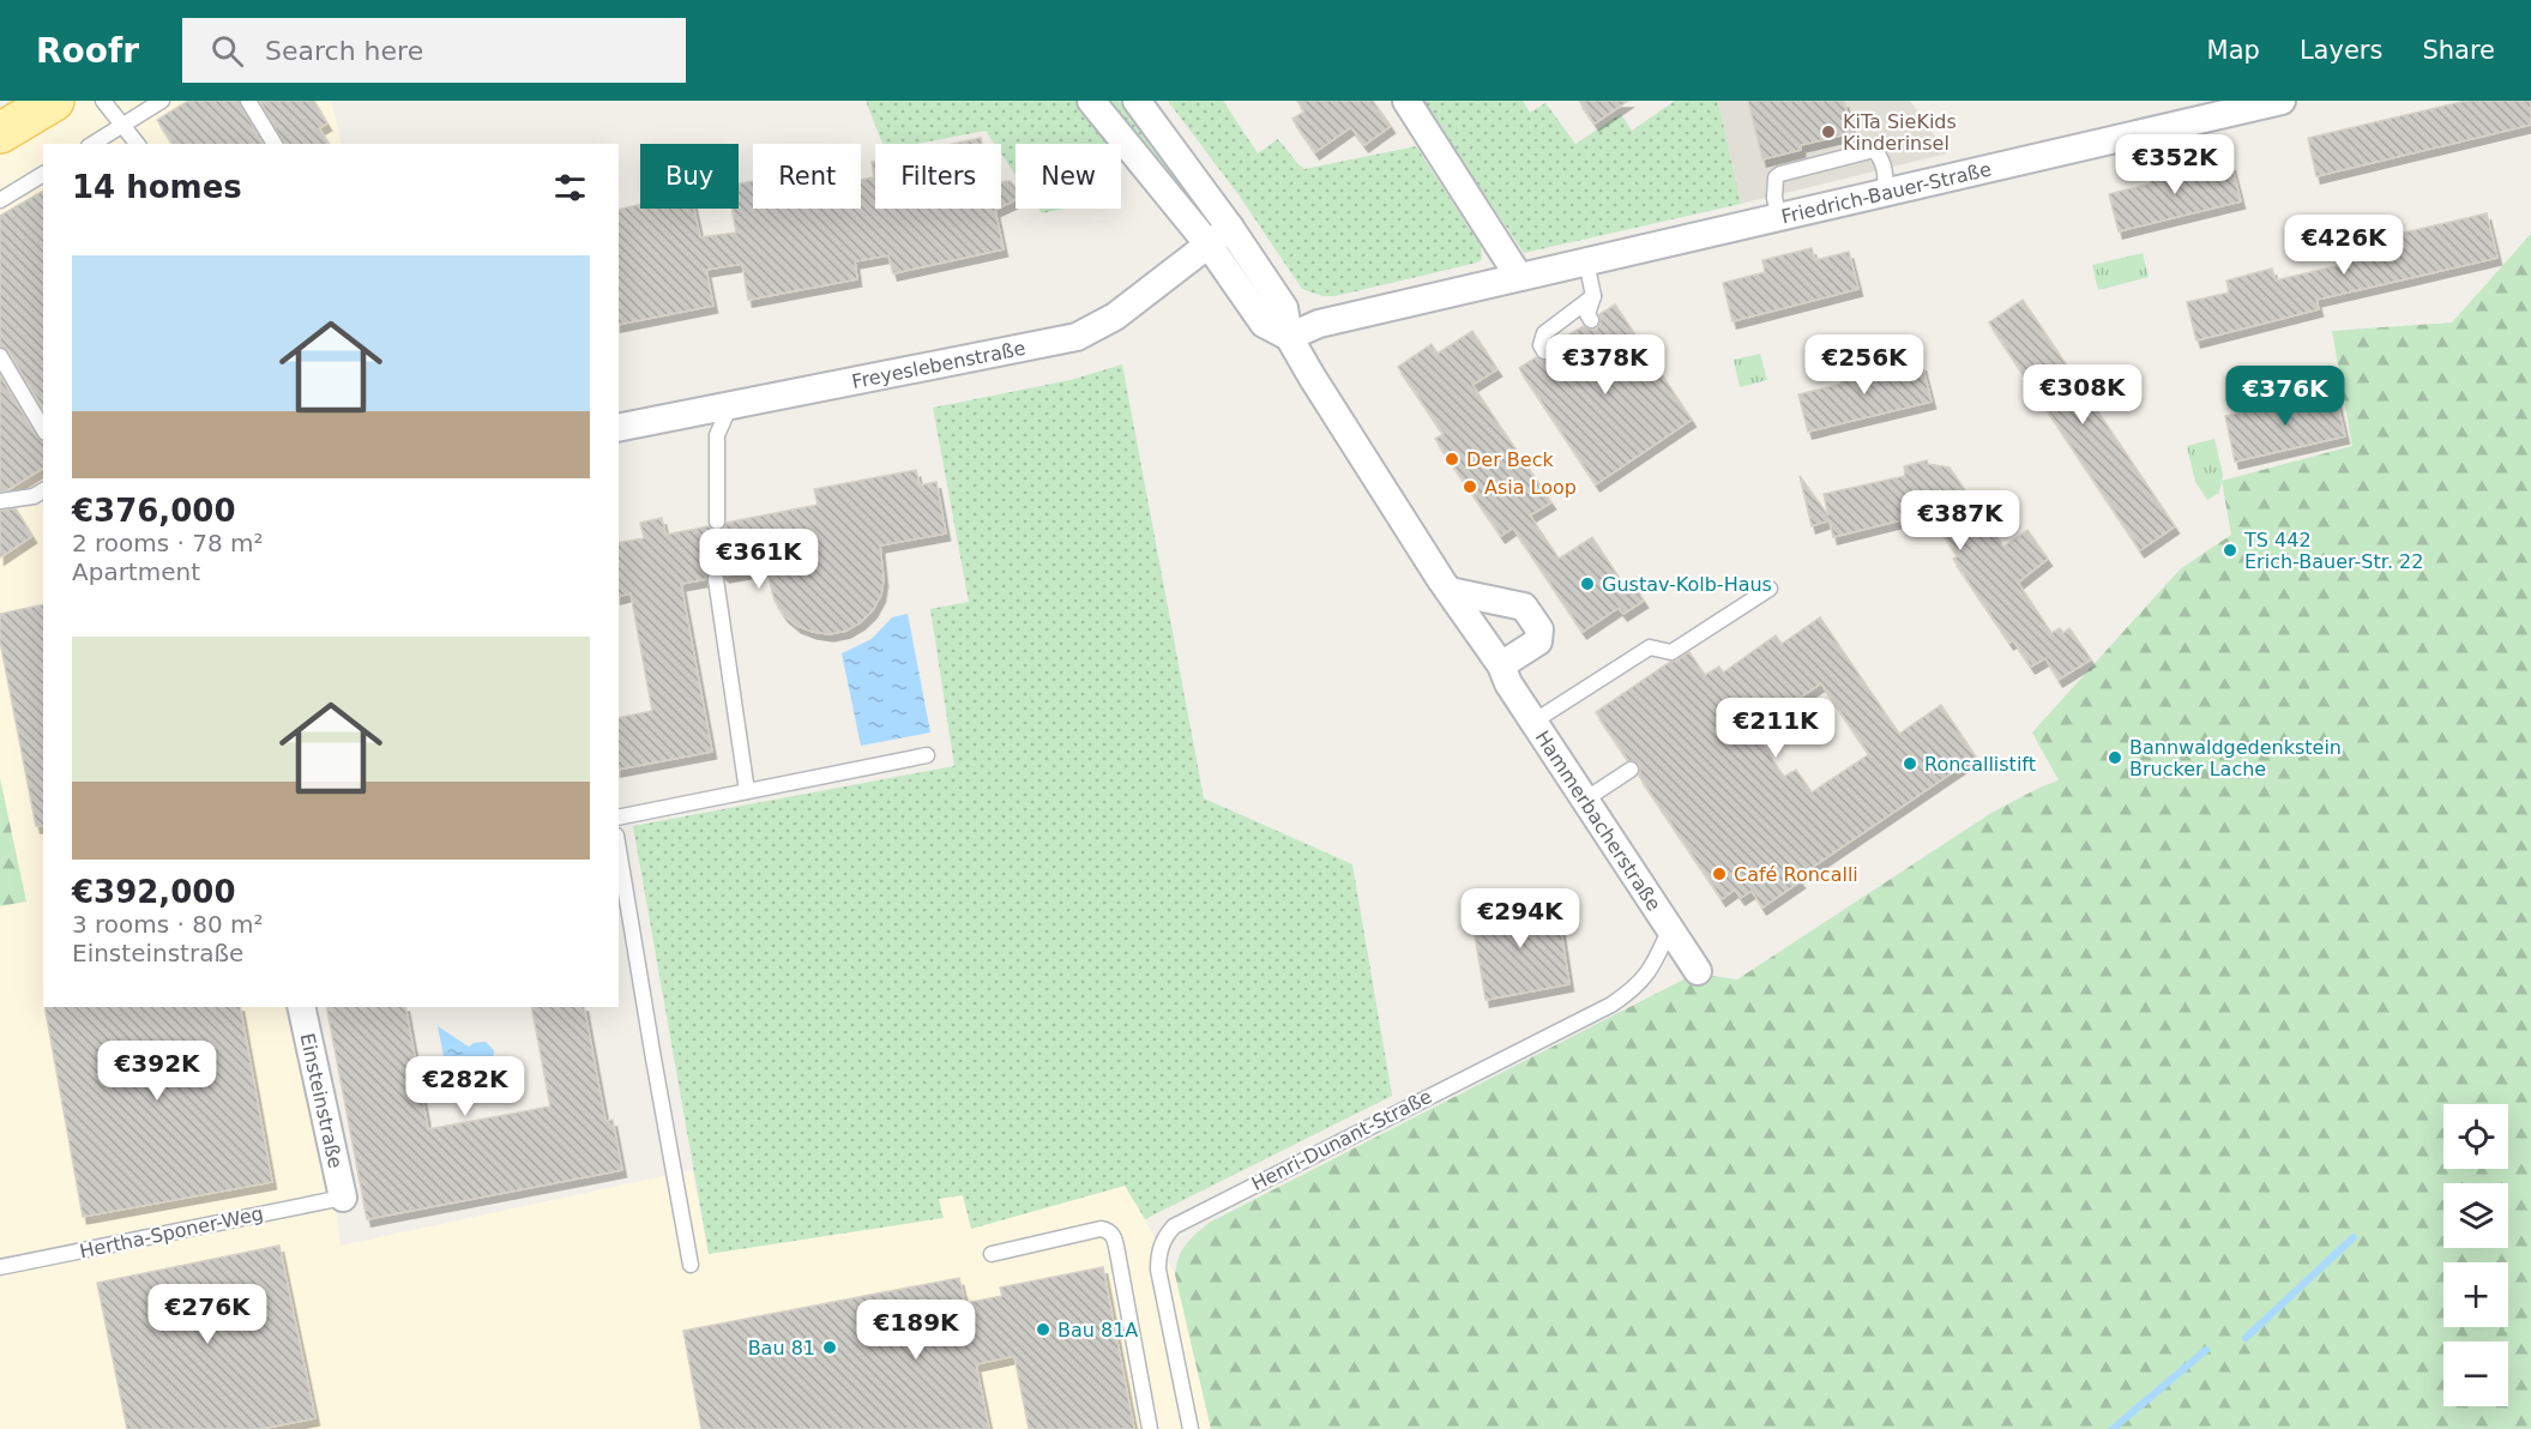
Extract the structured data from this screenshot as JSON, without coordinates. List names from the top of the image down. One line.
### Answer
{"streets":{"street":["Friedrich-Bauer-Straße","Freyeslebenstraße","Hammerbacherstraße","Einsteinstraße"],"lane":["Henri-Dunant-Straße","Hertha-Sponer-Weg"]},"crossings":[["Friedrich-Bauer-Straße","Hammerbacherstraße"],["Freyeslebenstraße","Hammerbacherstraße"],["Hammerbacherstraße","Henri-Dunant-Straße"],["Einsteinstraße","Hertha-Sponer-Weg"]],"places":["KiTa SieKids Kinderinsel","Der Beck","Asia Loop","TS 442 Erich-Bauer-Str. 22","Gustav-Kolb-Haus","Bannwaldgedenkstein Brucker Lache","Roncallistift","Café Roncalli","Bau 81A","Bau 81"],"page":{"header":"Roofr","search":"Search here","nav":["Map","Layers","Share"],"price":["€352K","€426K","€378K","€256K","€308K","€376K","€387K","€361K","€211K","€294K","€392K","€282K","€276K","€189K"],"chip":["Buy","Rent","Filters","New"],"heading":"14 homes","list":[{"name":"€376,000","note":"2 rooms · 78 m² · Apartment"},{"name":"€392,000","note":"3 rooms · 80 m² · Einsteinstraße"}],"map_buttons":["+","−"]}}
